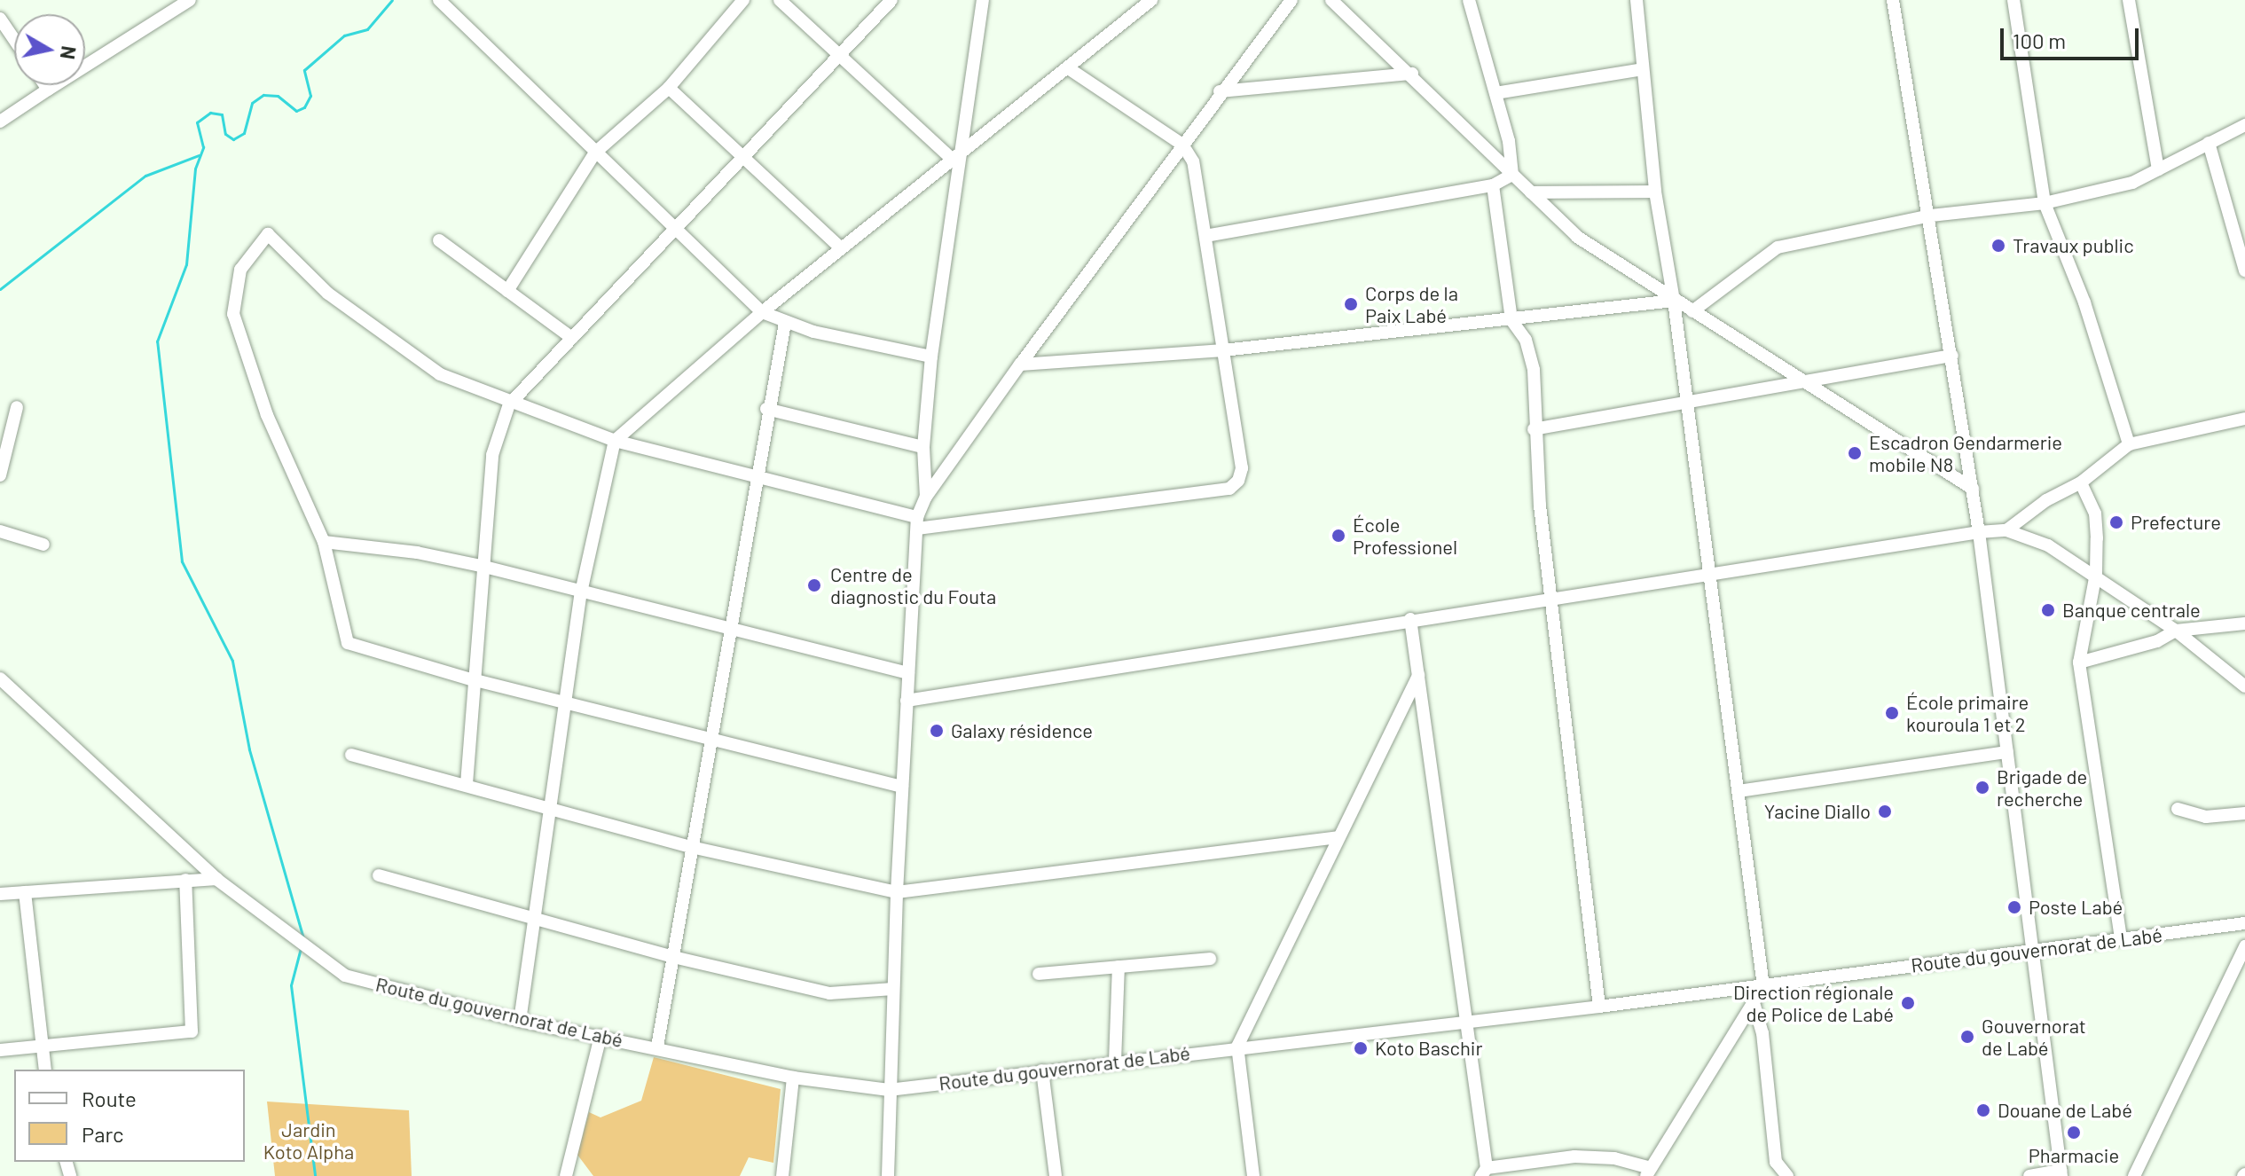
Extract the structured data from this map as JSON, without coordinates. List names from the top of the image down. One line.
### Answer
{"streets":{"street":["Route du gouvernorat de Labé"]},"parks":["Jardin Koto Alpha"],"places":["Travaux public","Corps de la Paix Labé","Escadron Gendarmerie mobile N8","Prefecture","École Professionel","Centre de diagnostic du Fouta","Banque centrale","École primaire kouroula 1 et 2","Galaxy résidence","Brigade de recherche","Yacine Diallo","Poste Labé","Direction régionale de Police de Labé","Gouvernorat de Labé","Koto Baschir","Douane de Labé","Pharmacie"],"legend":["Route","Parc"],"scale_bar":"100 m","north":"right"}
